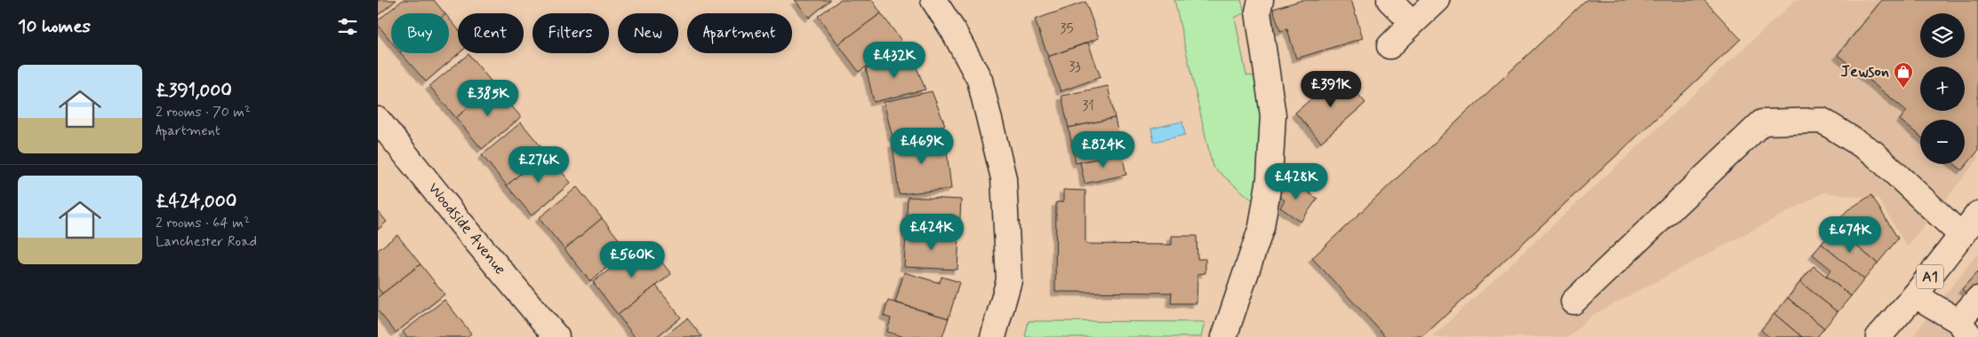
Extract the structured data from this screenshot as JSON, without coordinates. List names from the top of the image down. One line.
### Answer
{"streets":{"main road":["Woodside Avenue","A1"]},"places":{"shop":["Jewson"]},"house_numbers":["35","33","31"],"page":{"heading":"10 homes","map_buttons":["+","−"],"chip":["Buy","Rent","Filters","New","Apartment"],"price":["£432K","£391K","£385K","£469K","£824K","£276K","£428K","£424K","£674K","£560K"],"list":[{"name":"£391,000","note":"2 rooms · 70 m² · Apartment"},{"name":"£424,000","note":"2 rooms · 64 m² · Lanchester Road"}]}}
